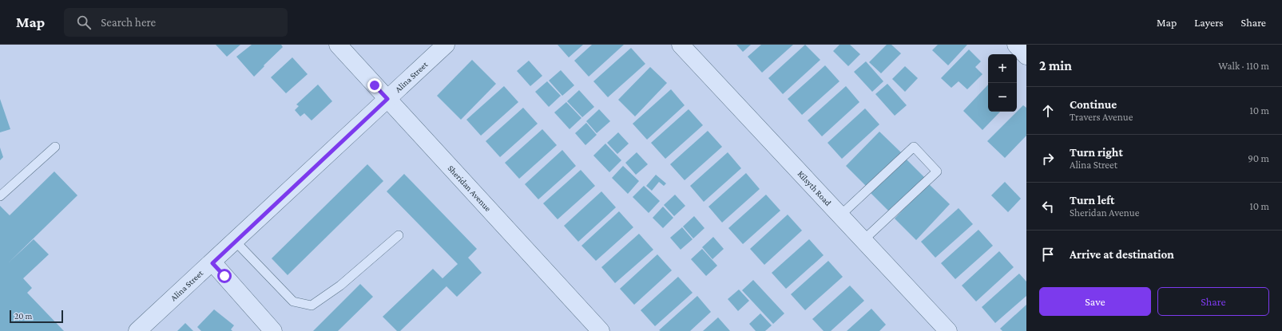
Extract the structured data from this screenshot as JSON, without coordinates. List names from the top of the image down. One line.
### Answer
{"streets":{"street":["Alina Street","Sheridan Avenue","Kilsyth Road"]},"crossings":[["Alina Street","Sheridan Avenue"]],"scale_bar":"20 m","page":{"header":"Map","search":"Search here","nav":["Map","Layers","Share"],"heading":["2 min","Walk · 110 m"],"map_buttons":["+","−"],"list":[["Continue","Travers Avenue","10 m"],["Turn right","Alina Street","90 m"],["Turn left","Sheridan Avenue","10 m"],"Arrive at destination"],"buttons":["Save","Share"],"scale":"20 m"}}
